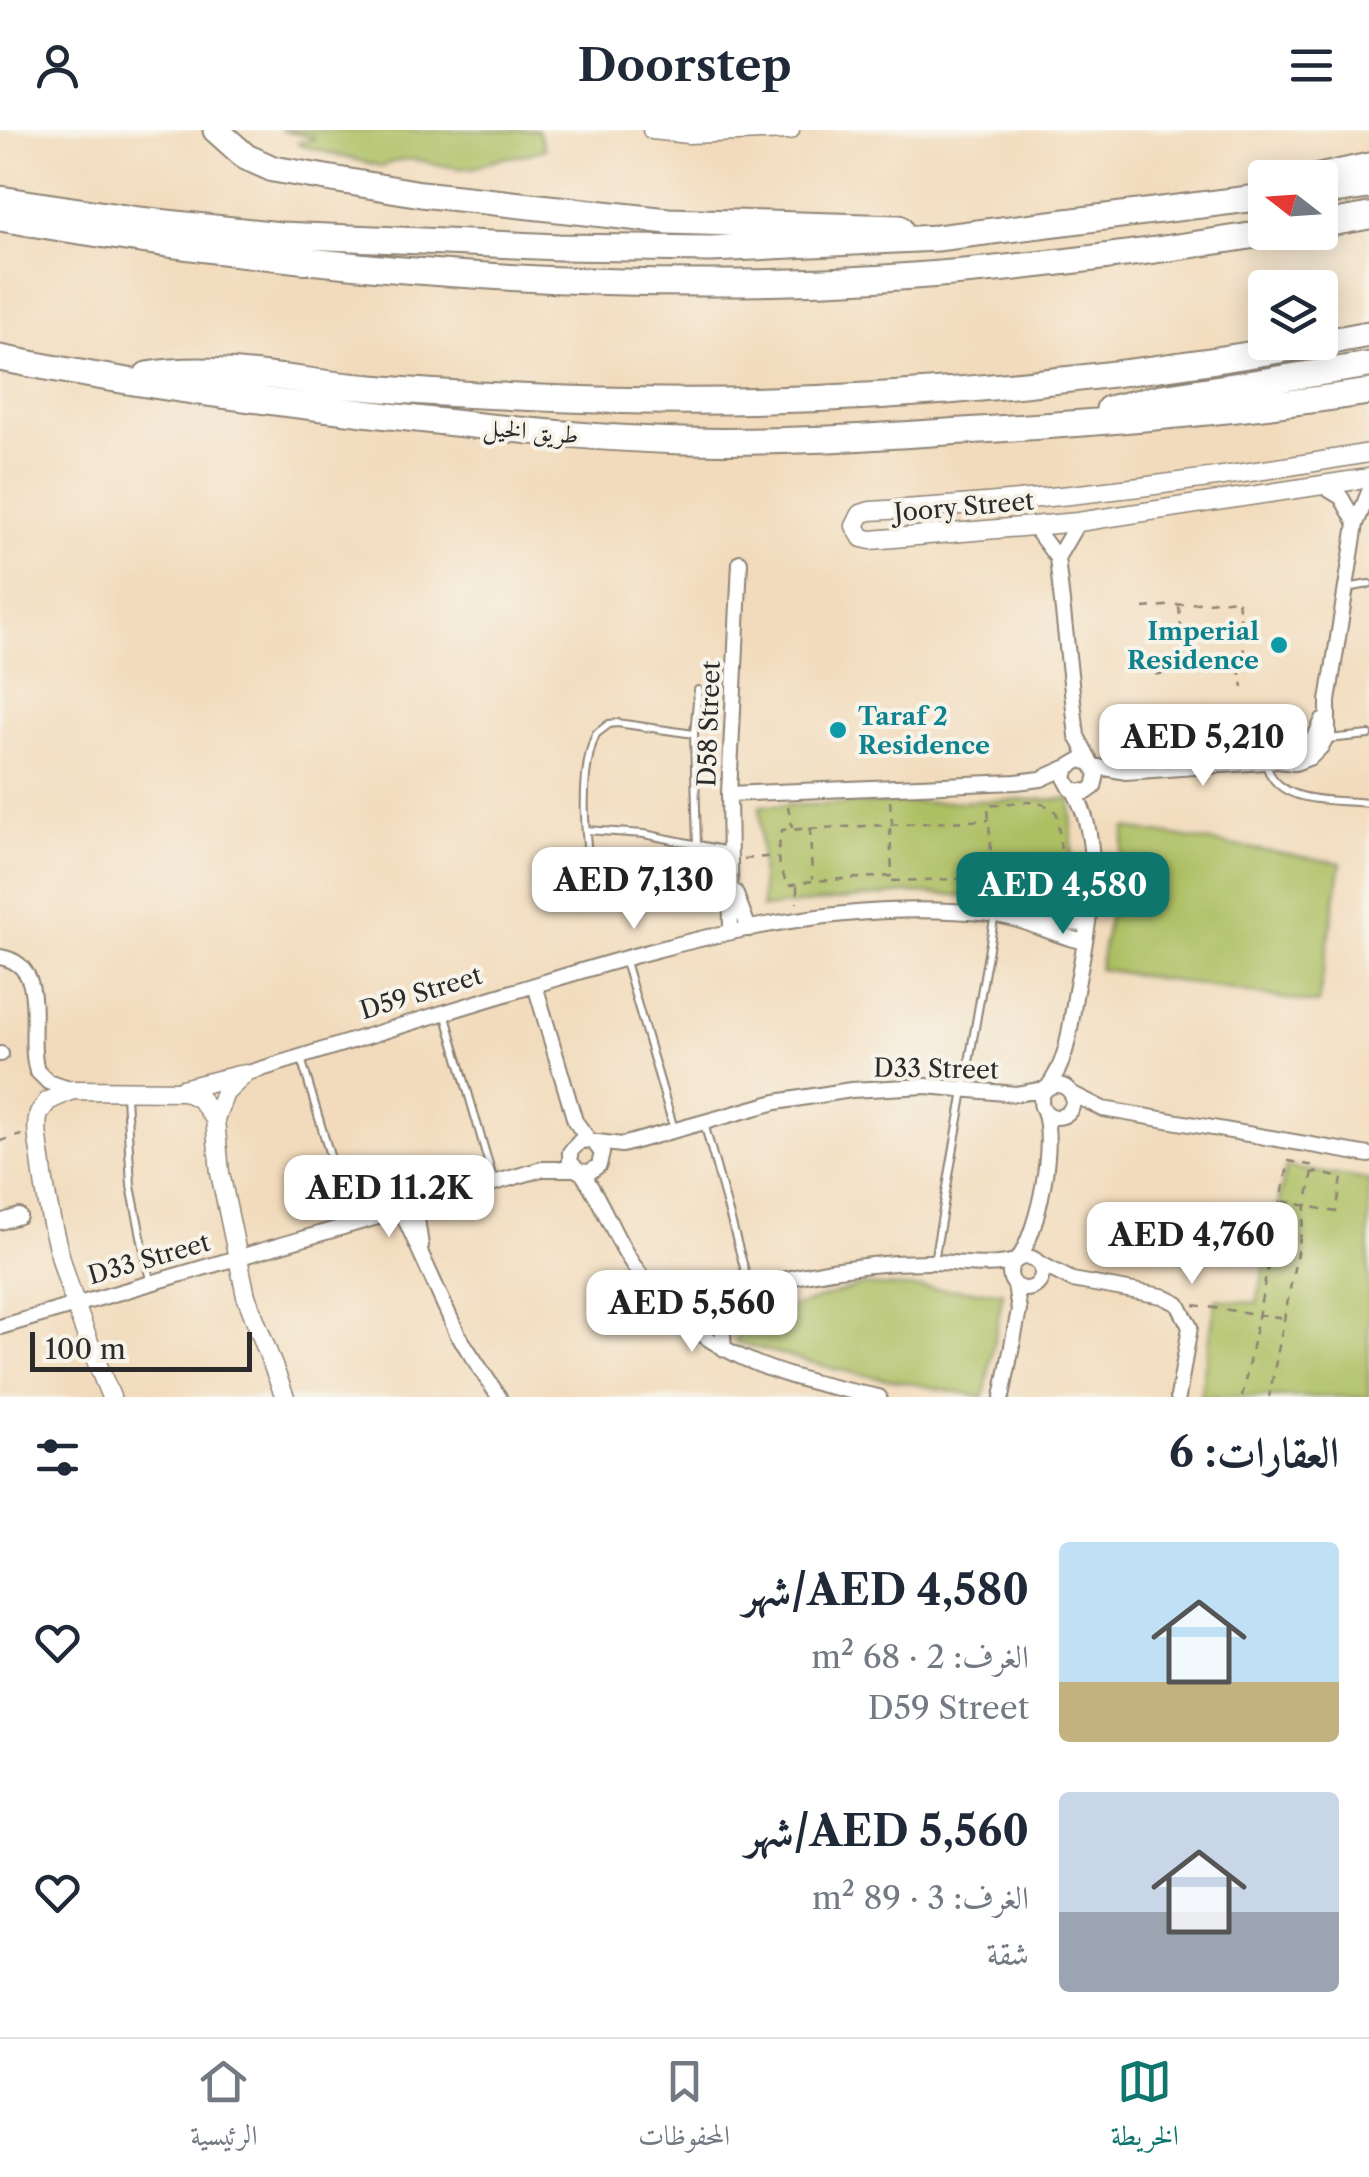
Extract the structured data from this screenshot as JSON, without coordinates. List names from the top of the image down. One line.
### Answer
{"streets":{"highway":["طريق الخيل"],"street":["Joory Street","D58 Street","D59 Street","D33 Street"]},"crossings":[["D58 Street","D59 Street"]],"places":["Imperial Residence","Taraf 2 Residence"],"scale_bar":"100 m","north":"left","page":{"header":"Doorstep","price":["AED 5,210","AED 7,130","AED 4,580","AED 11.2K","AED 4,760","AED 5,560"],"scale":"100 m","heading":"العقارات: 6","list":[{"name":"AED 4,580/شهر","note":"الغرف: 2 · 68 m² · D59 Street"},{"name":"AED 5,560/شهر","note":"الغرف: 3 · 89 m² · شقة"}],"tabs":["الخريطة","المحفوظات","الرئيسية"]}}
